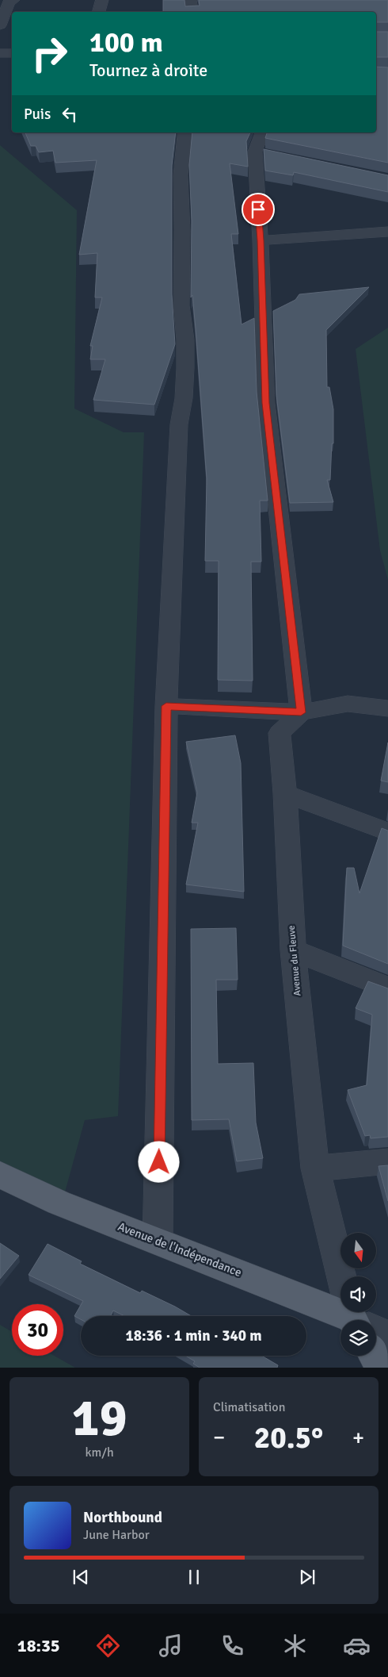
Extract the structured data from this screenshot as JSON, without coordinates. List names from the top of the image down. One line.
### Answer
{"streets":{"main road":["Avenue de l'Indépendance"],"street":["Avenue du Fleuve"]},"crossings":[["Avenue du Fleuve","Avenue de l'Indépendance"]],"north":"bottom","page":{"turn":["100 m","Tournez à droite"],"then":"Puis","limit":"30","trip":"18:36 · 1 min · 340 m","tile":[["19","km/h"],"Climatisation"],"heat":["−","20.5°","+"],"song":["Northbound","June Harbor"],"tabs":"18:35"}}
